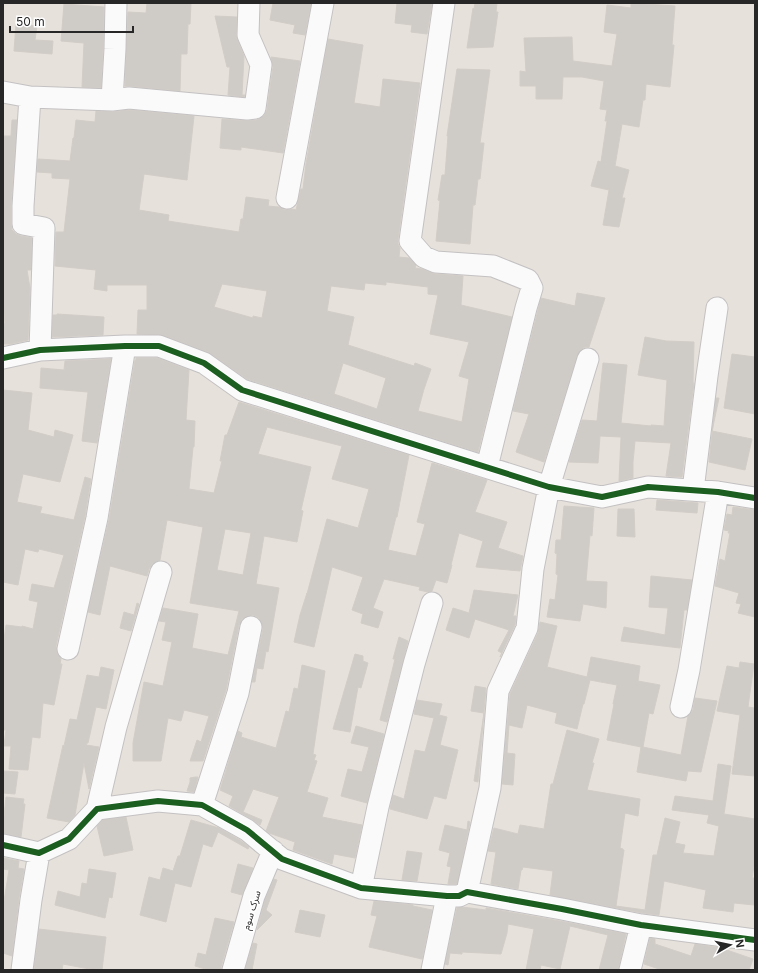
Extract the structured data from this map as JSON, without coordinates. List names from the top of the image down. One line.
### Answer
{"streets":{"street":["سرک سوم"]},"scale_bar":"50 m","north":"right"}
